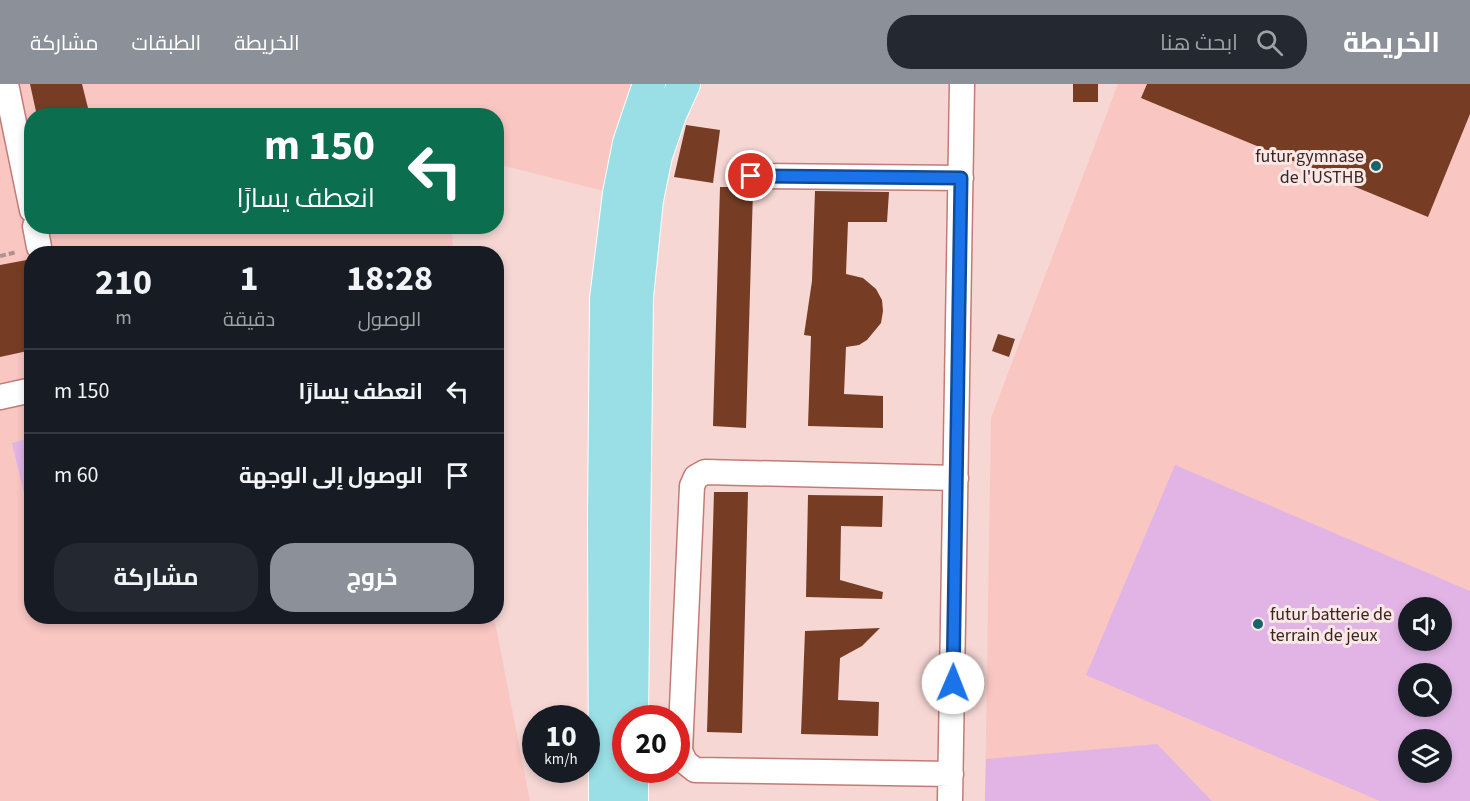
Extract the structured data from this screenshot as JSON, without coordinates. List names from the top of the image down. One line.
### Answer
{"places":["futur gymnase de l'USTHB","futur batterie de terrain de jeux"],"page":{"header":"الخريطة","search":"ابحث هنا","nav":["الخريطة","الطبقات","مشاركة"],"turn":["150 m","انعطف يسارًا"],"eta":["18:28","الوصول","1","دقيقة","210","m"],"list":[{"name":"انعطف يسارًا","value":"150 m"},{"name":"الوصول إلى الوجهة","value":"60 m"}],"buttons":["خروج","مشاركة"],"speed":"10 km/h","limit":"20"}}
